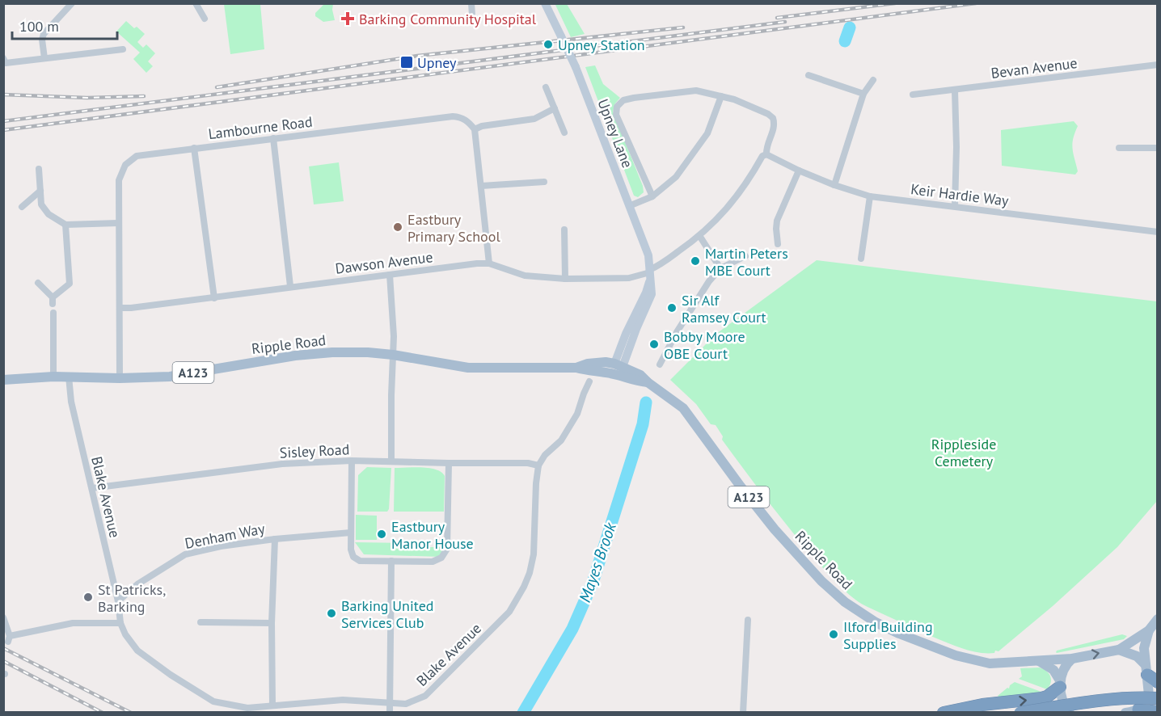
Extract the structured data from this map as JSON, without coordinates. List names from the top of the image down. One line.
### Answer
{"streets":{"main road":["Ripple Road","A123"],"street":["Bevan Avenue","Lambourne Road","Upney Lane","Keir Hardie Way","Dawson Avenue","Sisley Road","Blake Avenue","Denham Way"]},"crossings":[["Lambourne Road","Dawson Avenue"],["Lambourne Road","Ripple Road"],["Upney Lane","Dawson Avenue"],["Upney Lane","Ripple Road"],["Keir Hardie Way","Dawson Avenue"],["Ripple Road","Blake Avenue"],["Sisley Road","Blake Avenue"],["Blake Avenue","Denham Way"]],"water":["Mayes Brook"],"parks":["Rippleside Cemetery"],"places":{"health":["Barking Community Hospital"],"other":["Upney Station","Eastbury Primary School","Martin Peters MBE Court","Sir Alf Ramsey Court","Bobby Moore OBE Court","Eastbury Manor House","St Patricks, Barking","Barking United Services Club","Ilford Building Supplies"],"transit":["Upney"]},"scale_bar":"100 m"}
